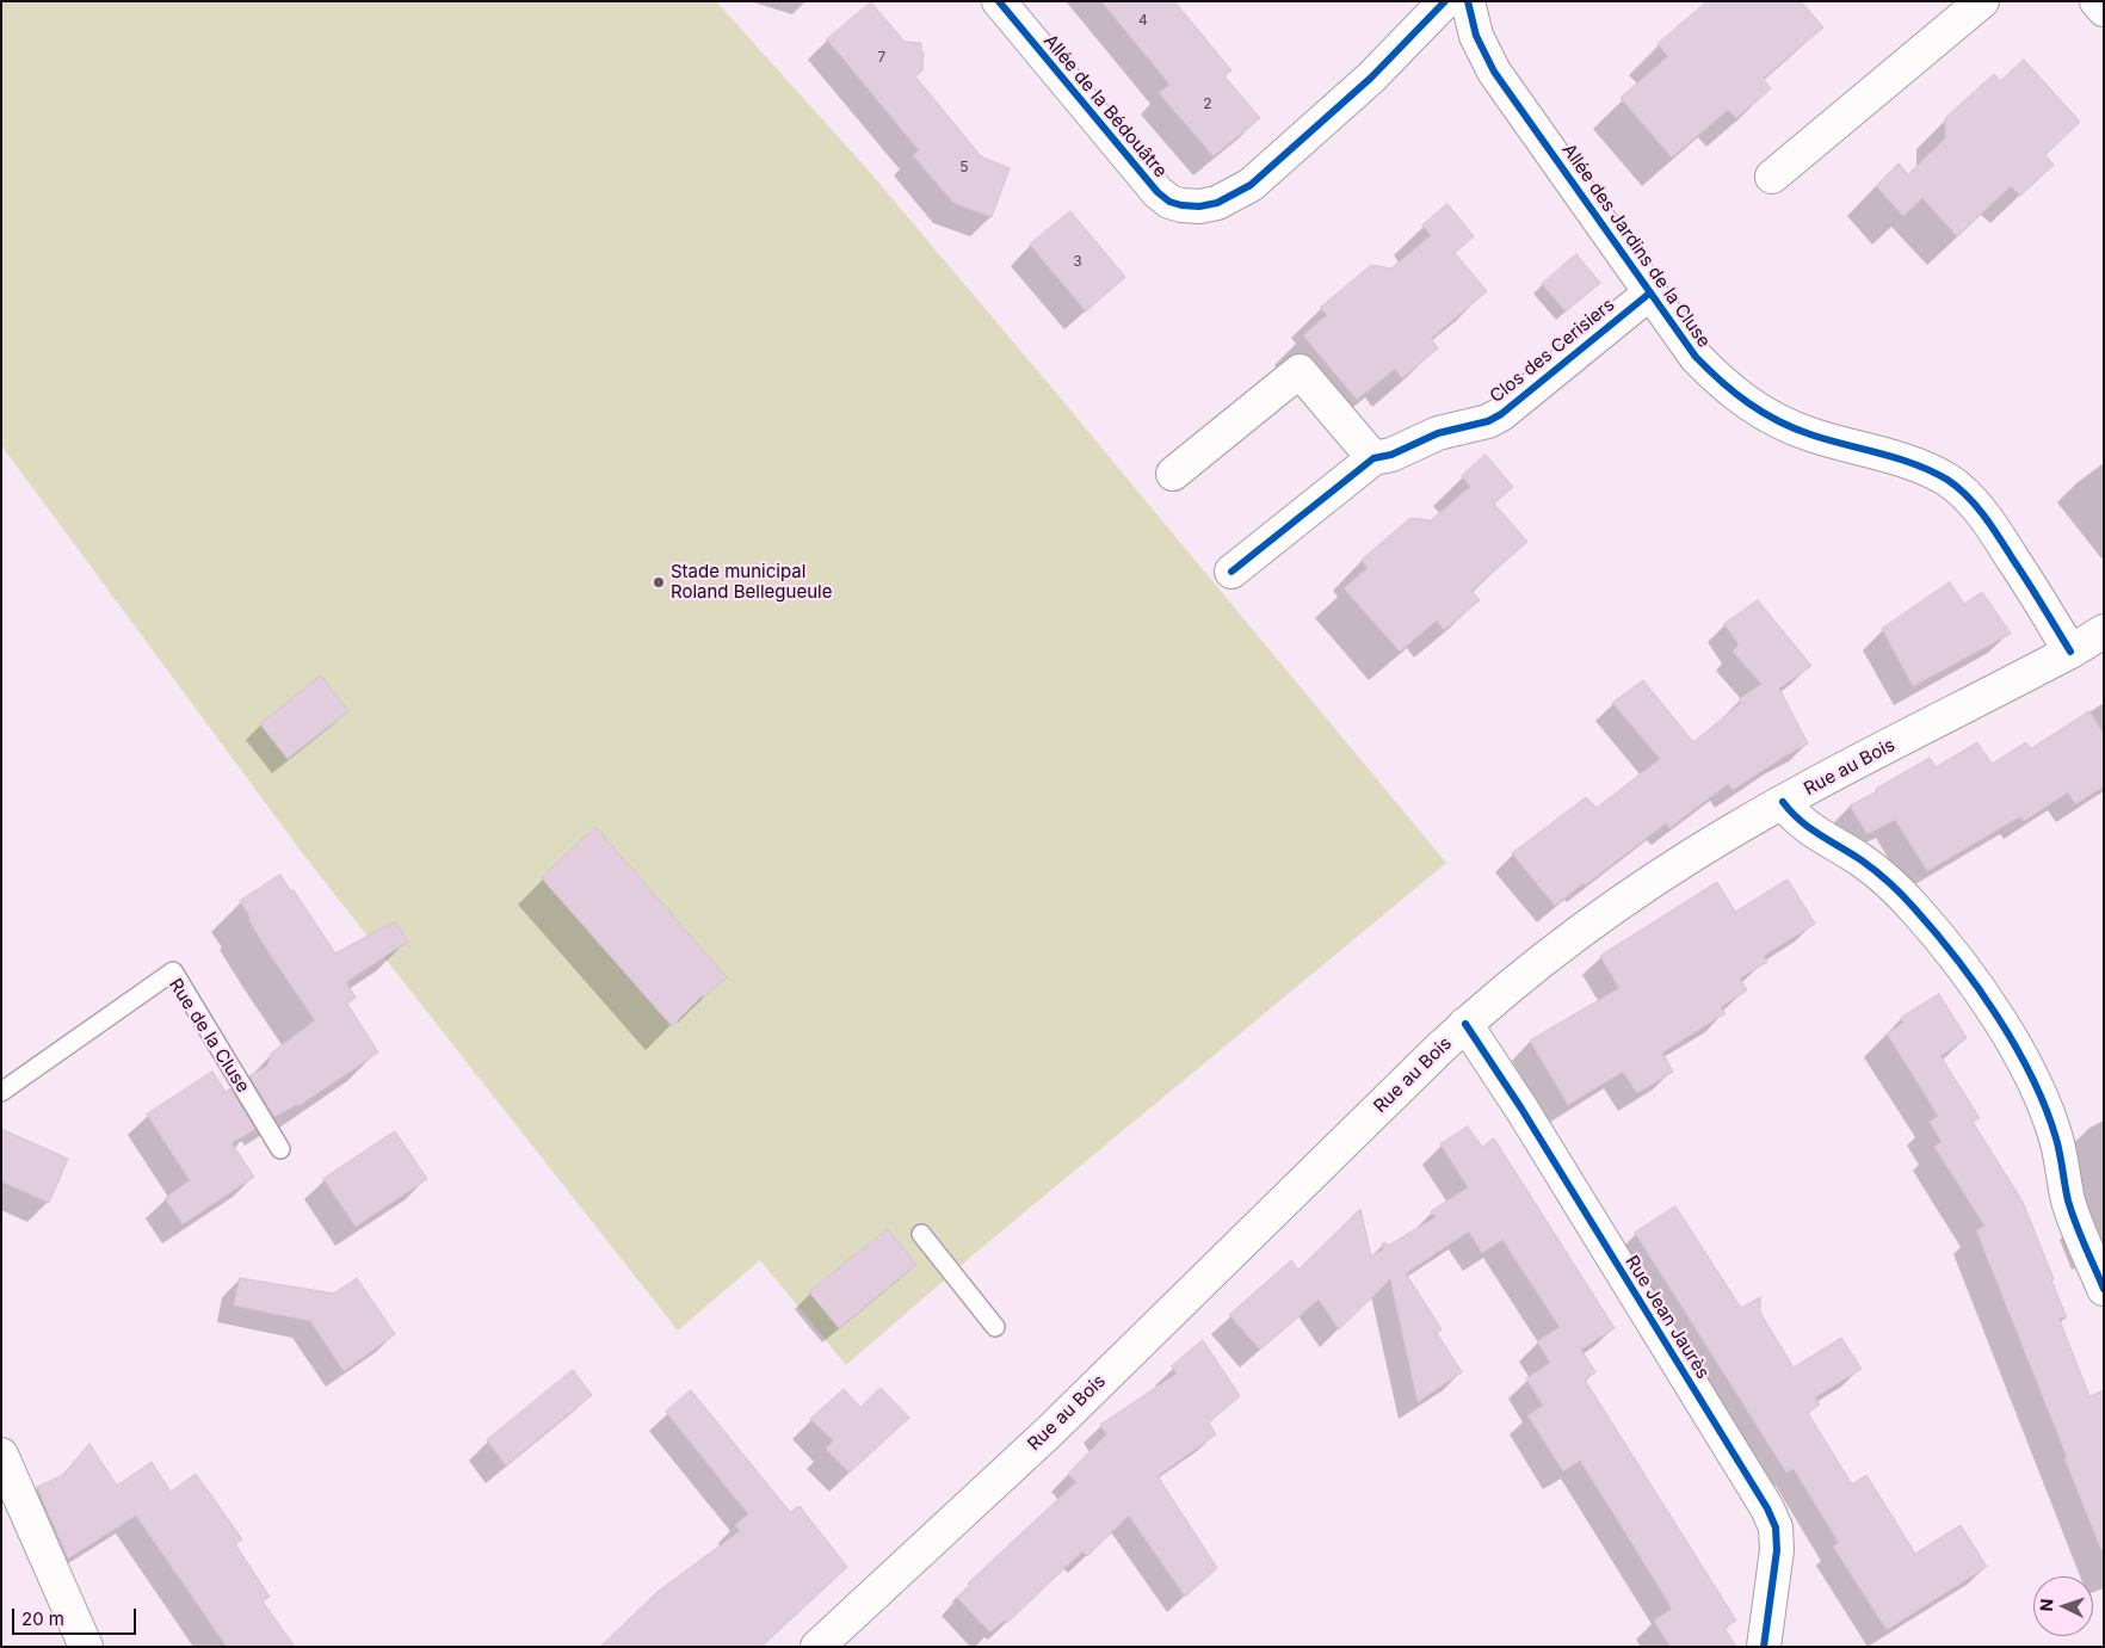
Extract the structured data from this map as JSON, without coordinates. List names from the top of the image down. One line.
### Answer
{"streets":{"street":["Allée de la Bédouâtre","Allée des Jardins de la Cluse","Clos des Cerisiers","Rue au Bois","Rue Jean Jaurès"],"lane":["Rue de la Cluse"]},"crossings":[["Allée des Jardins de la Cluse","Clos des Cerisiers"],["Allée des Jardins de la Cluse","Rue au Bois"],["Rue au Bois","Rue Jean Jaurès"]],"places":["Stade municipal Roland Bellegueule"],"house_numbers":["4","7","2","5","3"],"scale_bar":"20 m","north":"left"}
